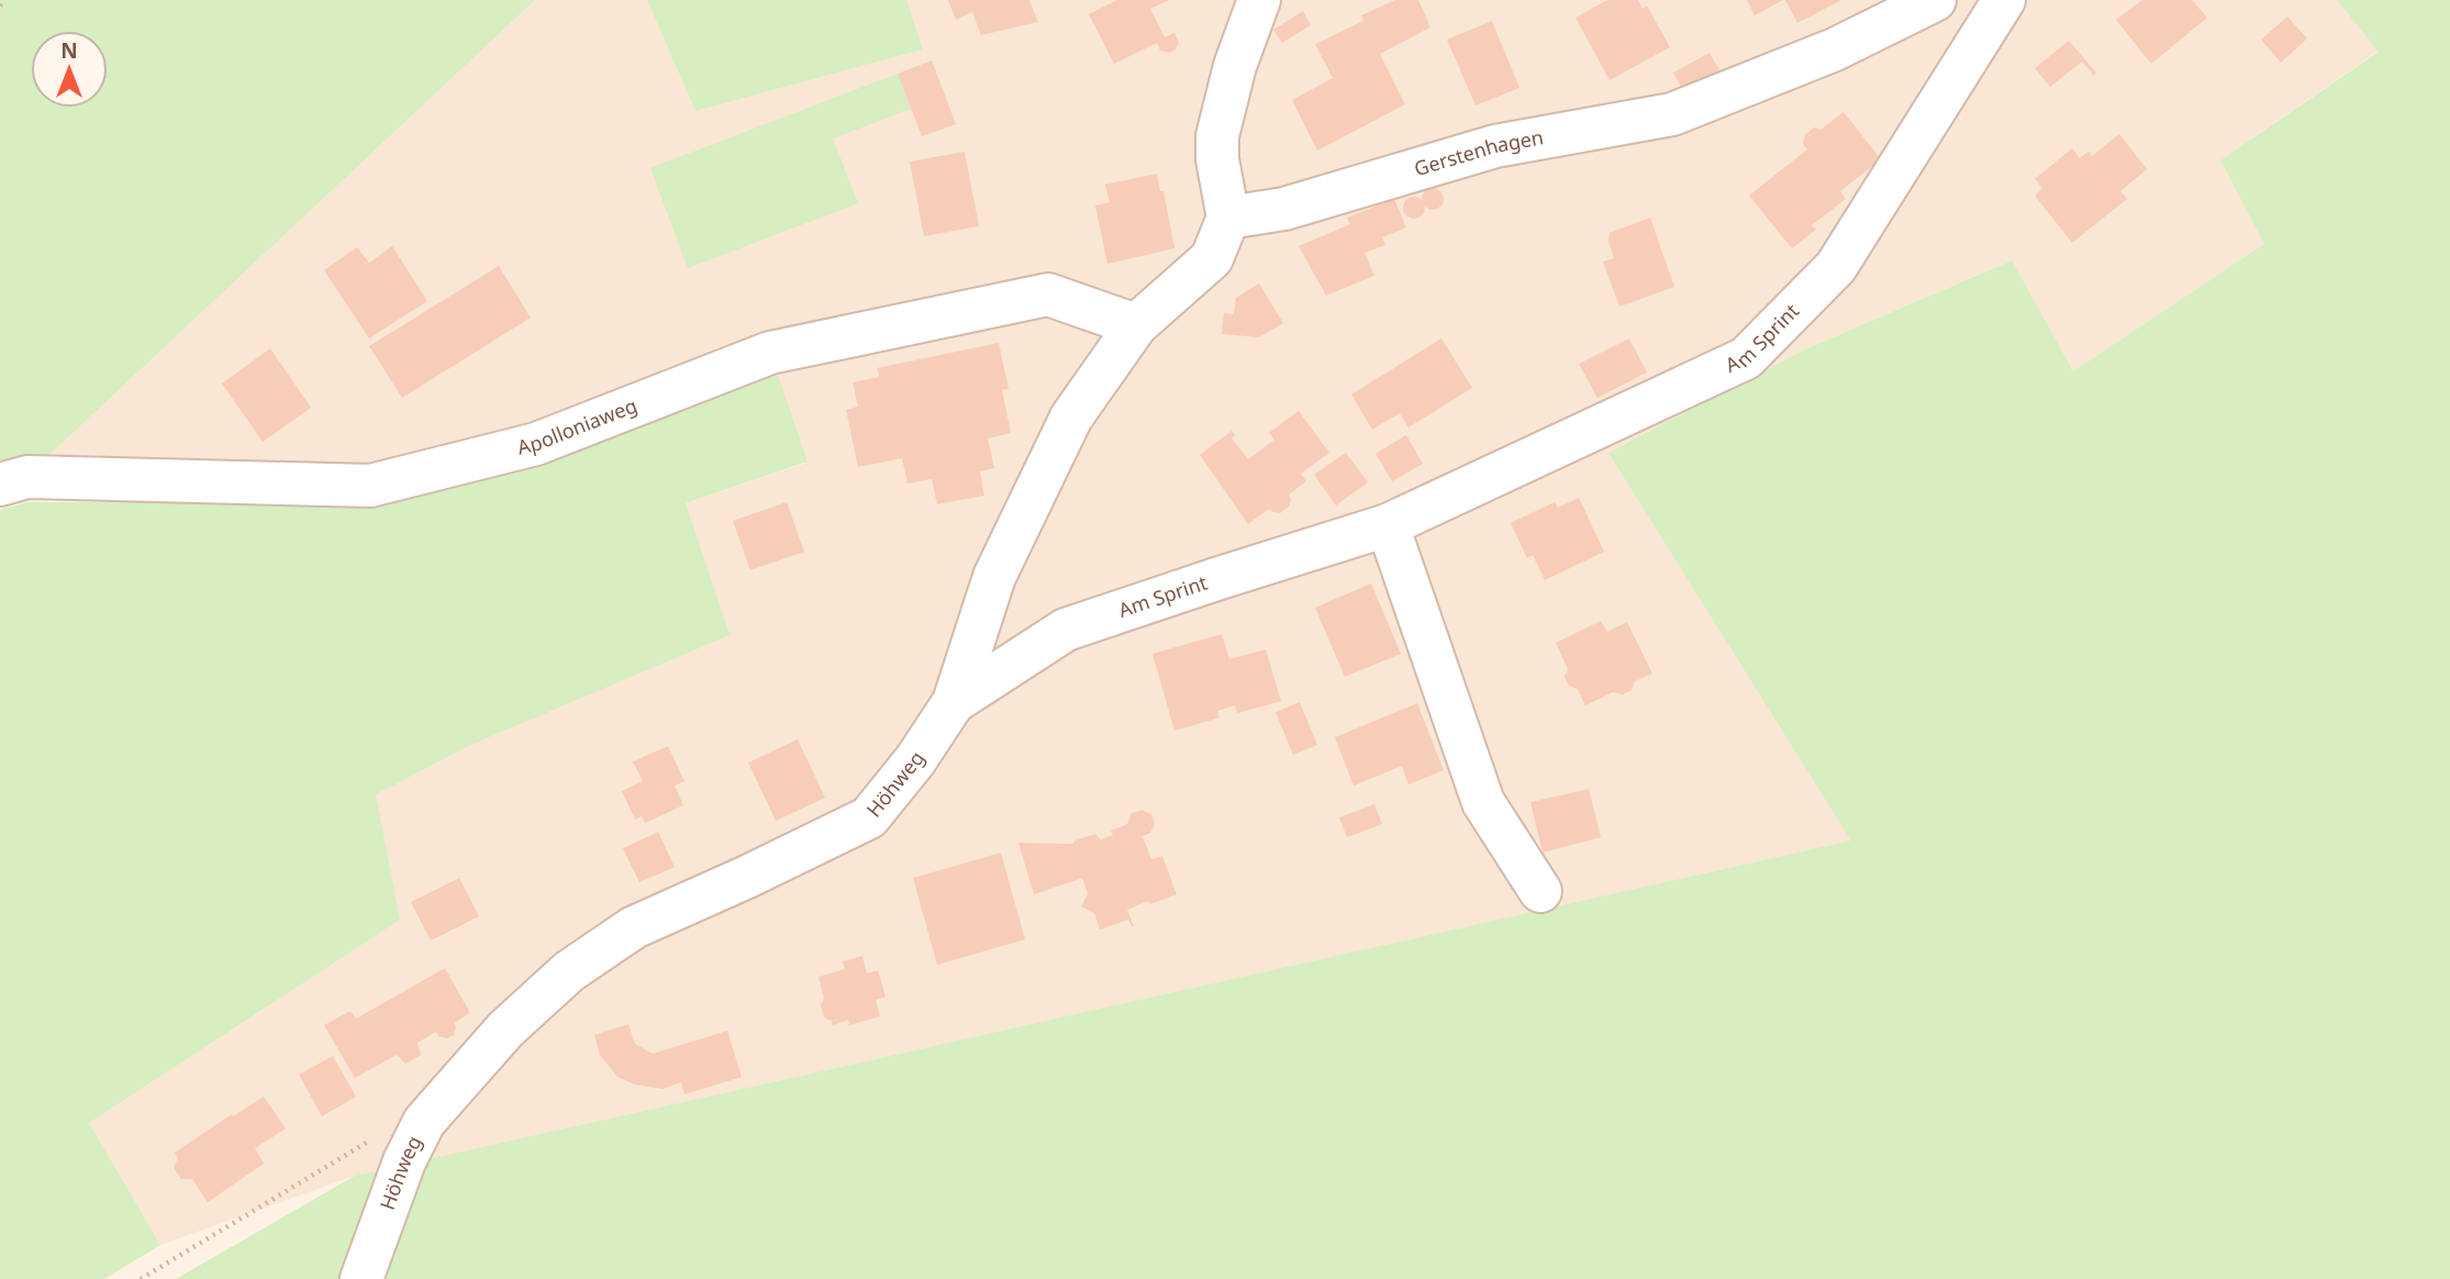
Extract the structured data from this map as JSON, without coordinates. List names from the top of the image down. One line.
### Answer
{"streets":{"street":["Gerstenhagen","Am Sprint","Apolloniaweg","Höhweg"]},"crossings":[["Gerstenhagen","Höhweg"],["Am Sprint","Höhweg"],["Apolloniaweg","Höhweg"]],"north":"top"}
